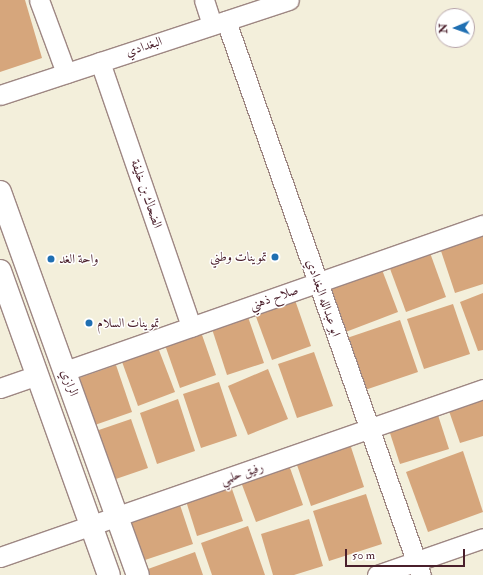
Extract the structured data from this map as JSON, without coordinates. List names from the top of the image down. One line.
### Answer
{"streets":{"street":["البغدادي","الضحاك بن خليفة","صلاح ذهني","ابو عبدالله البغدادي","الرازي","رفيق حلمي"]},"crossings":[["البغدادي","الضحاك بن خليفة"],["البغدادي","ابو عبدالله البغدادي"],["الضحاك بن خليفة","صلاح ذهني"],["صلاح ذهني","ابو عبدالله البغدادي"],["صلاح ذهني","الرازي"],["ابو عبدالله البغدادي","رفيق حلمي"],["الرازي","رفيق حلمي"]],"places":["تموينات وطني","واحة الغد","تموينات السلام"],"scale_bar":"50 m","north":"left"}
